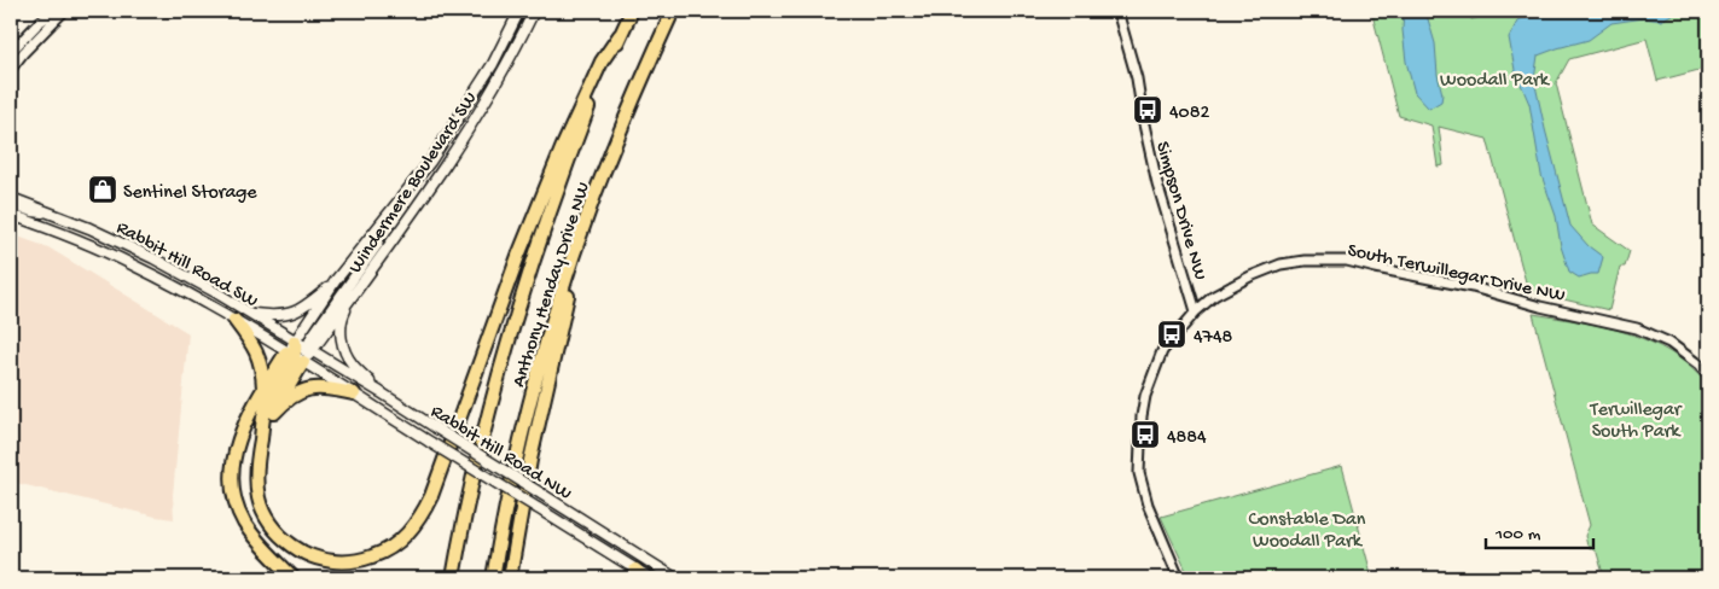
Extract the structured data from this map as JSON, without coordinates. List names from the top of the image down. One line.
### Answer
{"streets":{"highway":["Anthony Henday Drive NW"],"main road":["Windermere Boulevard SW","Rabbit Hill Road SW","Rabbit Hill Road NW"],"street":["Simpson Drive NW","South Terwillegar Drive NW"]},"crossings":[["Windermere Boulevard SW","Rabbit Hill Road SW"],["Windermere Boulevard SW","Rabbit Hill Road NW"],["Simpson Drive NW","South Terwillegar Drive NW"],["Rabbit Hill Road SW","Rabbit Hill Road NW"]],"parks":["Woodall Park","Terwillegar South Park","Constable Dan Woodall Park"],"places":{"bus stop":["4082","4748","4884"],"shop":["Sentinel Storage"]},"scale_bar":"100 m"}
